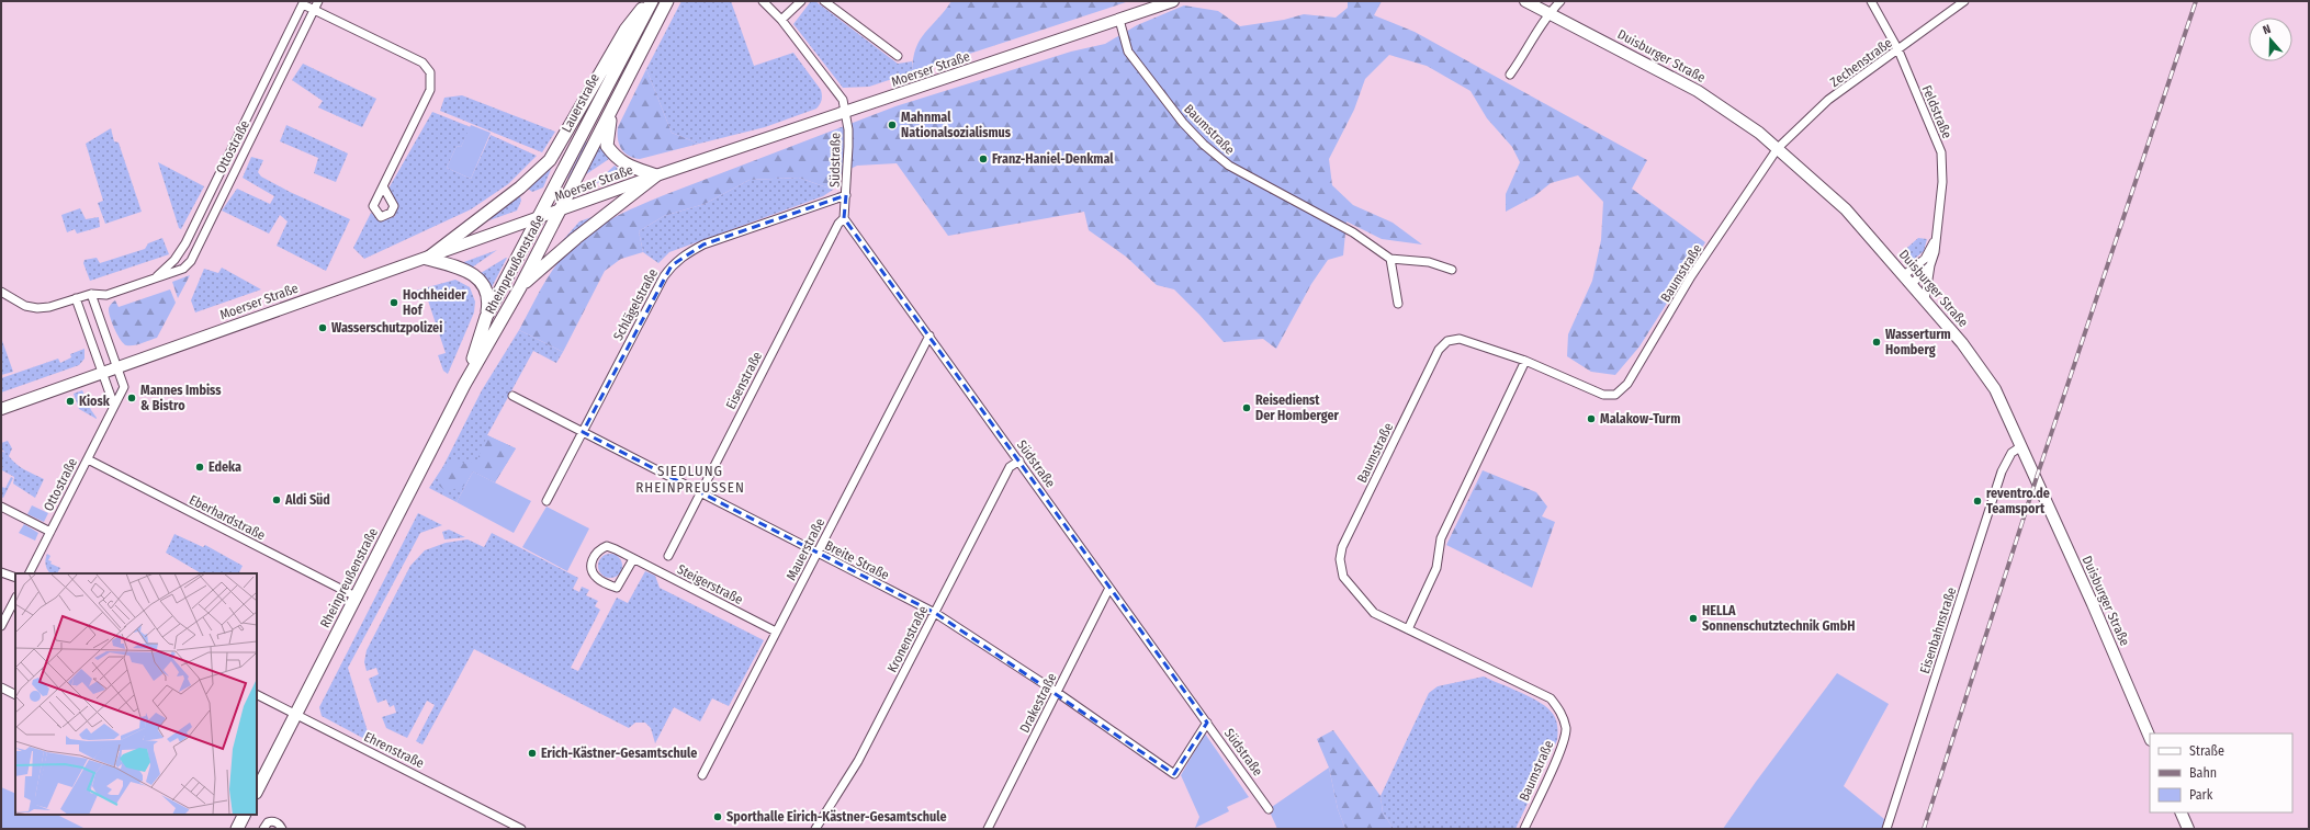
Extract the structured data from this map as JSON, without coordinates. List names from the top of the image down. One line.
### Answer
{"streets":{"main road":["Duisburger Straße","Moerser Straße","Lauerstraße","Rheinpreußenstraße"],"street":["Zechenstraße","Feldstraße","Baumstraße","Ottostraße","Südstraße","Schlägelstraße","Eisenstraße","Eberhardstraße","Mauerstraße","Breite Straße","Steigerstraße","Eisenbahnstraße","Kronenstraße","Drakestraße","Ehrenstraße"]},"crossings":[["Duisburger Straße","Zechenstraße"],["Duisburger Straße","Feldstraße"],["Duisburger Straße","Baumstraße"],["Duisburger Straße","Eisenbahnstraße"],["Zechenstraße","Feldstraße"],["Zechenstraße","Baumstraße"],["Moerser Straße","Lauerstraße"],["Moerser Straße","Baumstraße"],["Moerser Straße","Ottostraße"],["Moerser Straße","Südstraße"],["Moerser Straße","Rheinpreußenstraße"],["Lauerstraße","Rheinpreußenstraße"],["Ottostraße","Eberhardstraße"],["Südstraße","Schlägelstraße"],["Südstraße","Eisenstraße"],["Südstraße","Mauerstraße"],["Südstraße","Breite Straße"],["Südstraße","Kronenstraße"],["Südstraße","Drakestraße"],["Rheinpreußenstraße","Eberhardstraße"],["Rheinpreußenstraße","Ehrenstraße"],["Schlägelstraße","Breite Straße"],["Eisenstraße","Breite Straße"],["Mauerstraße","Breite Straße"],["Mauerstraße","Steigerstraße"],["Breite Straße","Kronenstraße"],["Breite Straße","Drakestraße"]],"districts":["SIEDLUNG RHEINPREUSSEN"],"places":["Mahnmal Nationalsozialismus","Franz-Haniel-Denkmal","Hochheider Hof","Wasserschutzpolizei","Wasserturm Homberg","Mannes Imbiss & Bistro","Kiosk","Reisedienst Der Homberger","Malakow-Turm","Edeka","Aldi Süd","reventro.de Teamsport","HELLA Sonnenschutztechnik GmbH","Erich-Kästner-Gesamtschule","Sporthalle Eirich-Kästner-Gesamtschule"],"legend":["Straße","Bahn","Park"],"north":"top"}
